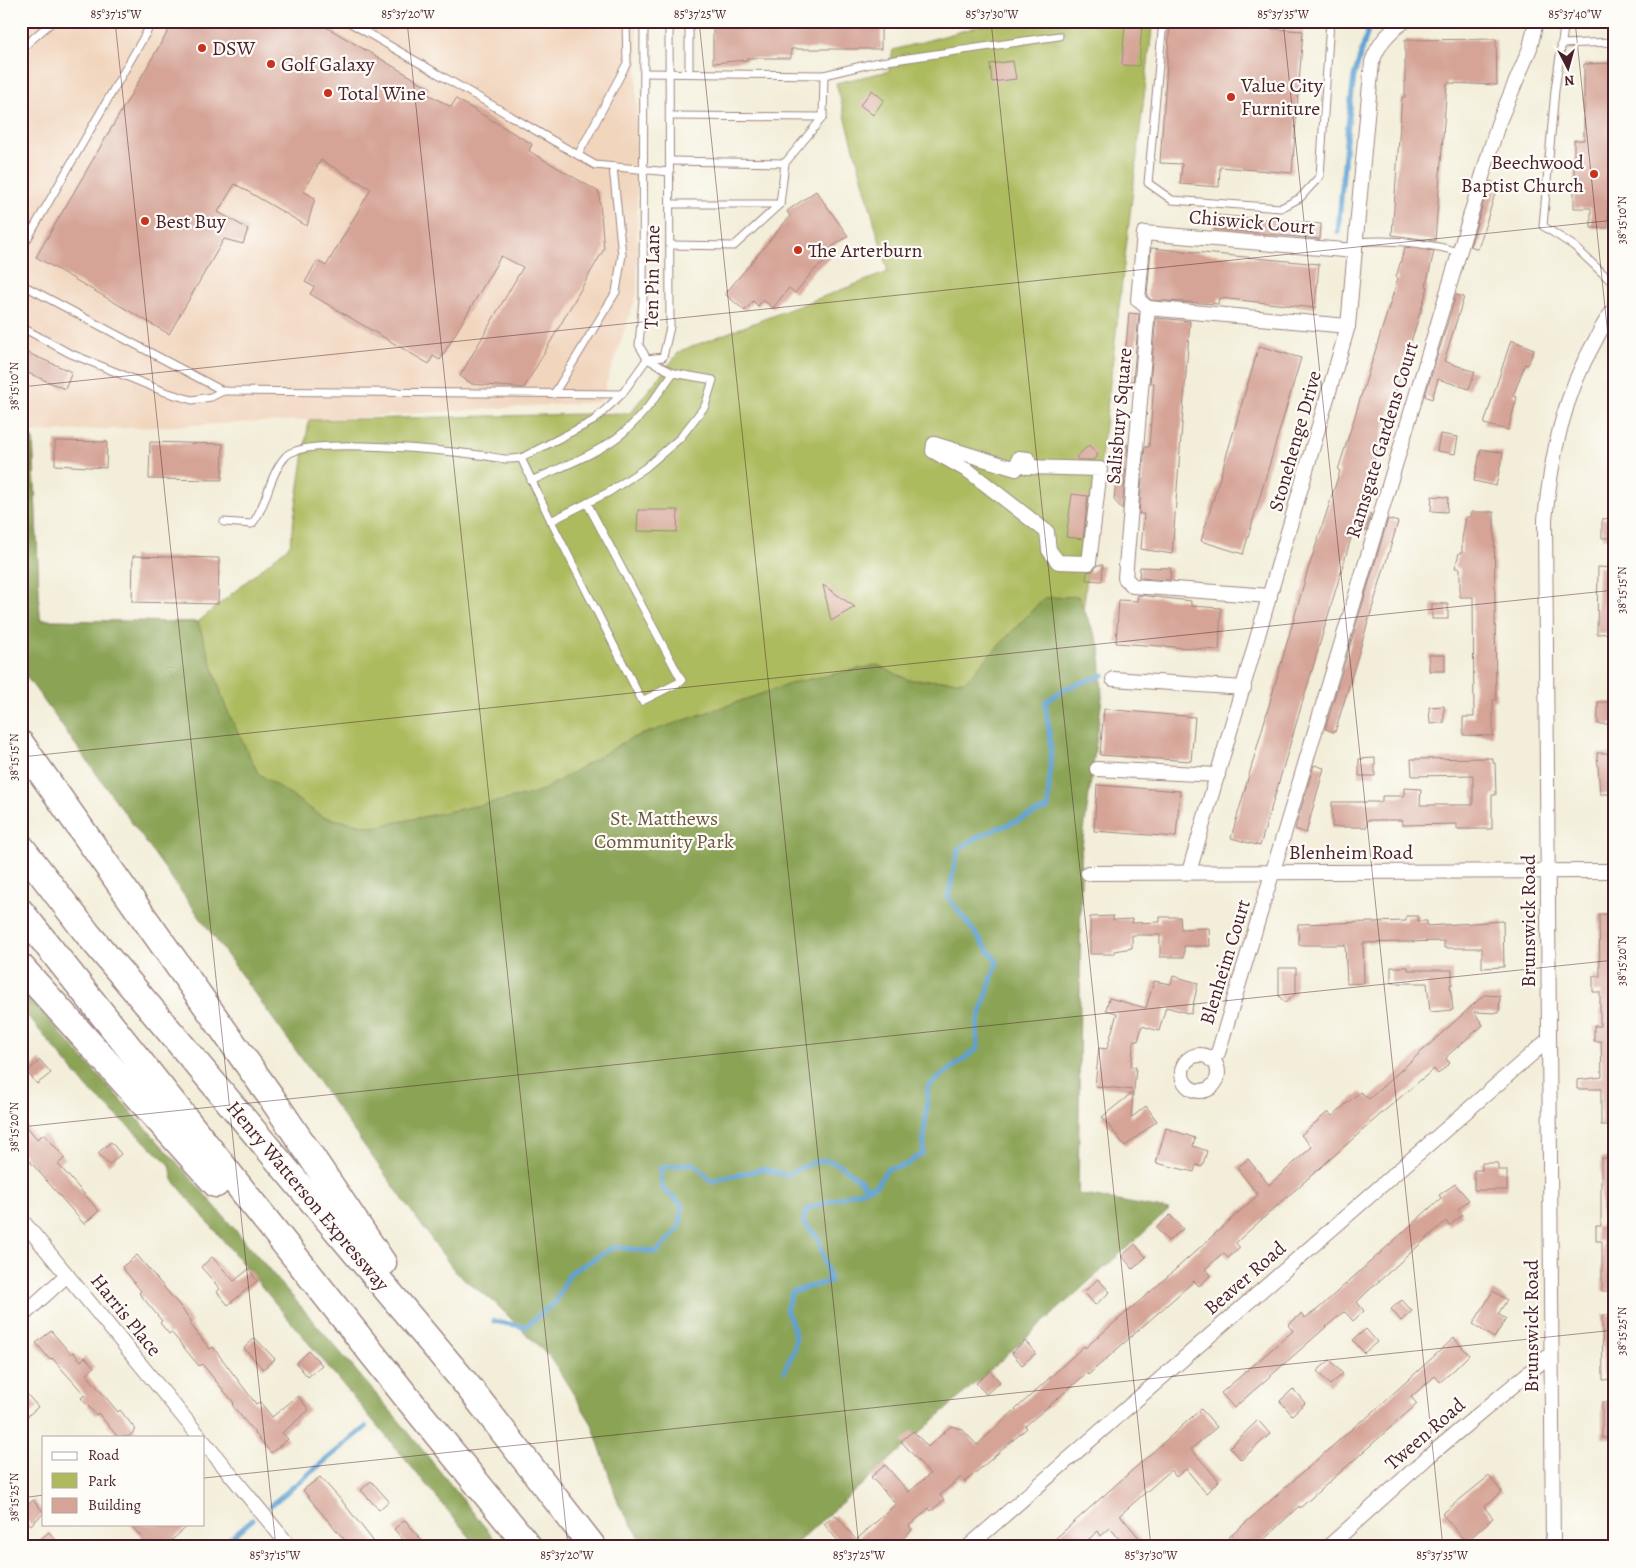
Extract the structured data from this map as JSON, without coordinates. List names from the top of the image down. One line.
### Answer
{"streets":{"highway":["Henry Watterson Expressway"],"street":["Chiswick Court","Salisbury Square","Ramsgate Gardens Court","Stonehenge Drive","Blenheim Road","Brunswick Road","Blenheim Court","Beaver Road","Harris Place","Tween Road"],"lane":["Ten Pin Lane"]},"crossings":[["Chiswick Court","Salisbury Square"],["Chiswick Court","Stonehenge Drive"],["Salisbury Square","Stonehenge Drive"],["Ramsgate Gardens Court","Blenheim Road"],["Ramsgate Gardens Court","Blenheim Court"],["Stonehenge Drive","Blenheim Road"],["Blenheim Road","Brunswick Road"],["Blenheim Road","Blenheim Court"],["Brunswick Road","Beaver Road"],["Brunswick Road","Tween Road"]],"parks":["St. Matthews Community Park"],"places":["DSW","Golf Galaxy","Total Wine","Value City Furniture","Beechwood Baptist Church","Best Buy","The Arterburn"],"legend":["Road","Park","Building"],"north":"bottom","coordinates":["85°37'15\"W","85°37'20\"W","85°37'25\"W","85°37'30\"W","85°37'35\"W","85°37'40\"W","38°15'10\"N","38°15'15\"N","38°15'20\"N","38°15'25\"N"]}
